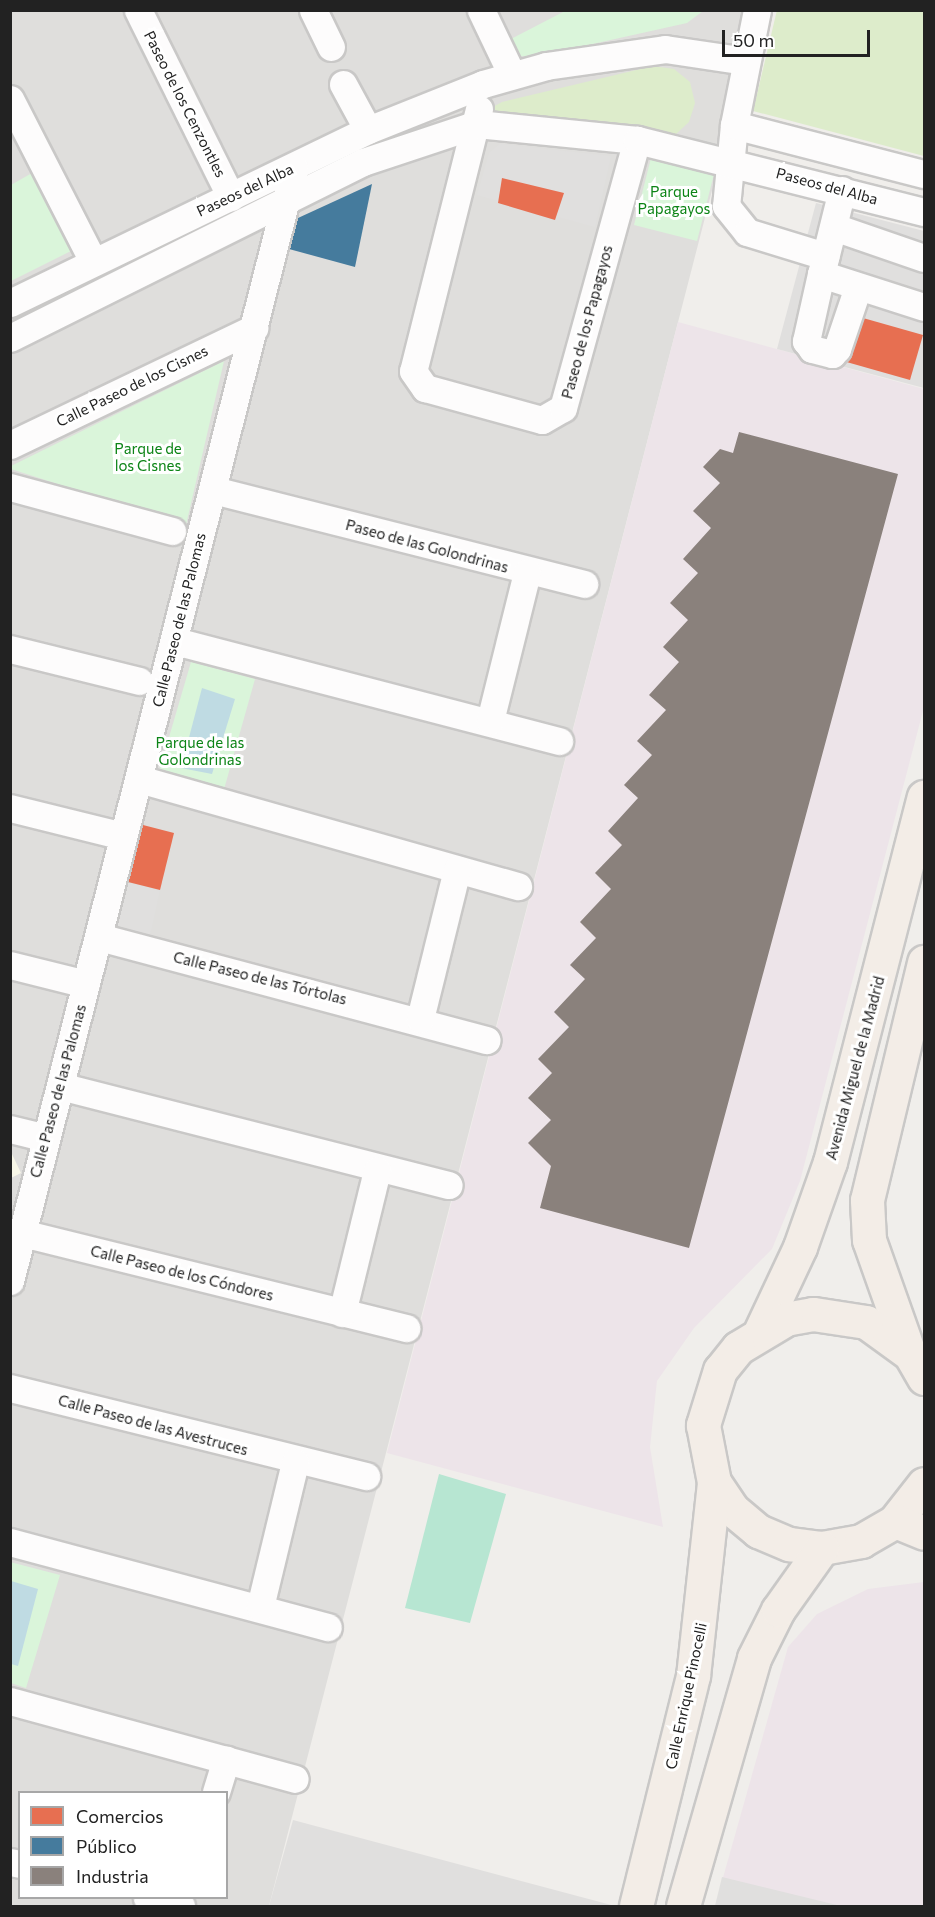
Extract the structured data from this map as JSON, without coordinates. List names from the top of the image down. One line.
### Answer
{"streets":{"main road":["Avenida Miguel de la Madrid","Calle Enrique Pinocelli"],"street":["Paseo de los Cenzontles","Paseos del Alba","Paseo de los Papagayos","Calle Paseo de los Cisnes","Paseo de las Golondrinas","Calle Paseo de las Palomas","Calle Paseo de las Tórtolas","Calle Paseo de los Cóndores","Calle Paseo de las Avestruces"]},"crossings":[["Paseo de los Cenzontles","Paseos del Alba"],["Paseos del Alba","Paseo de los Papagayos"],["Paseos del Alba","Calle Paseo de las Palomas"],["Calle Paseo de los Cisnes","Calle Paseo de las Palomas"],["Paseo de las Golondrinas","Calle Paseo de las Palomas"],["Calle Paseo de las Palomas","Calle Paseo de las Tórtolas"],["Calle Paseo de las Palomas","Calle Paseo de los Cóndores"]],"parks":["Parque Papagayos","Parque de los Cisnes","Parque de las Golondrinas"],"legend":["Comercios","Público","Industria"],"scale_bar":"50 m"}
